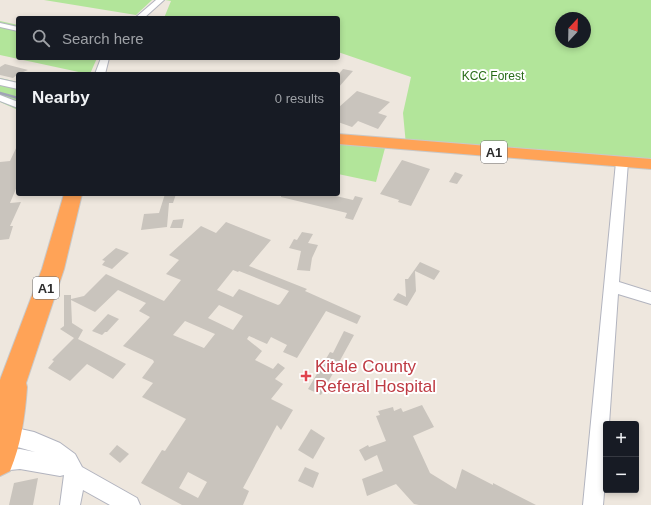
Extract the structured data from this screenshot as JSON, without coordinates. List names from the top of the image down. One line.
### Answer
{"streets":{"highway":["A1"]},"parks":["KCC Forest"],"places":{"health":["Kitale County Referal Hospital"]},"north":"top","page":{"search":"Search here","heading":["Nearby","0 results"],"map_buttons":["+","−"]}}
